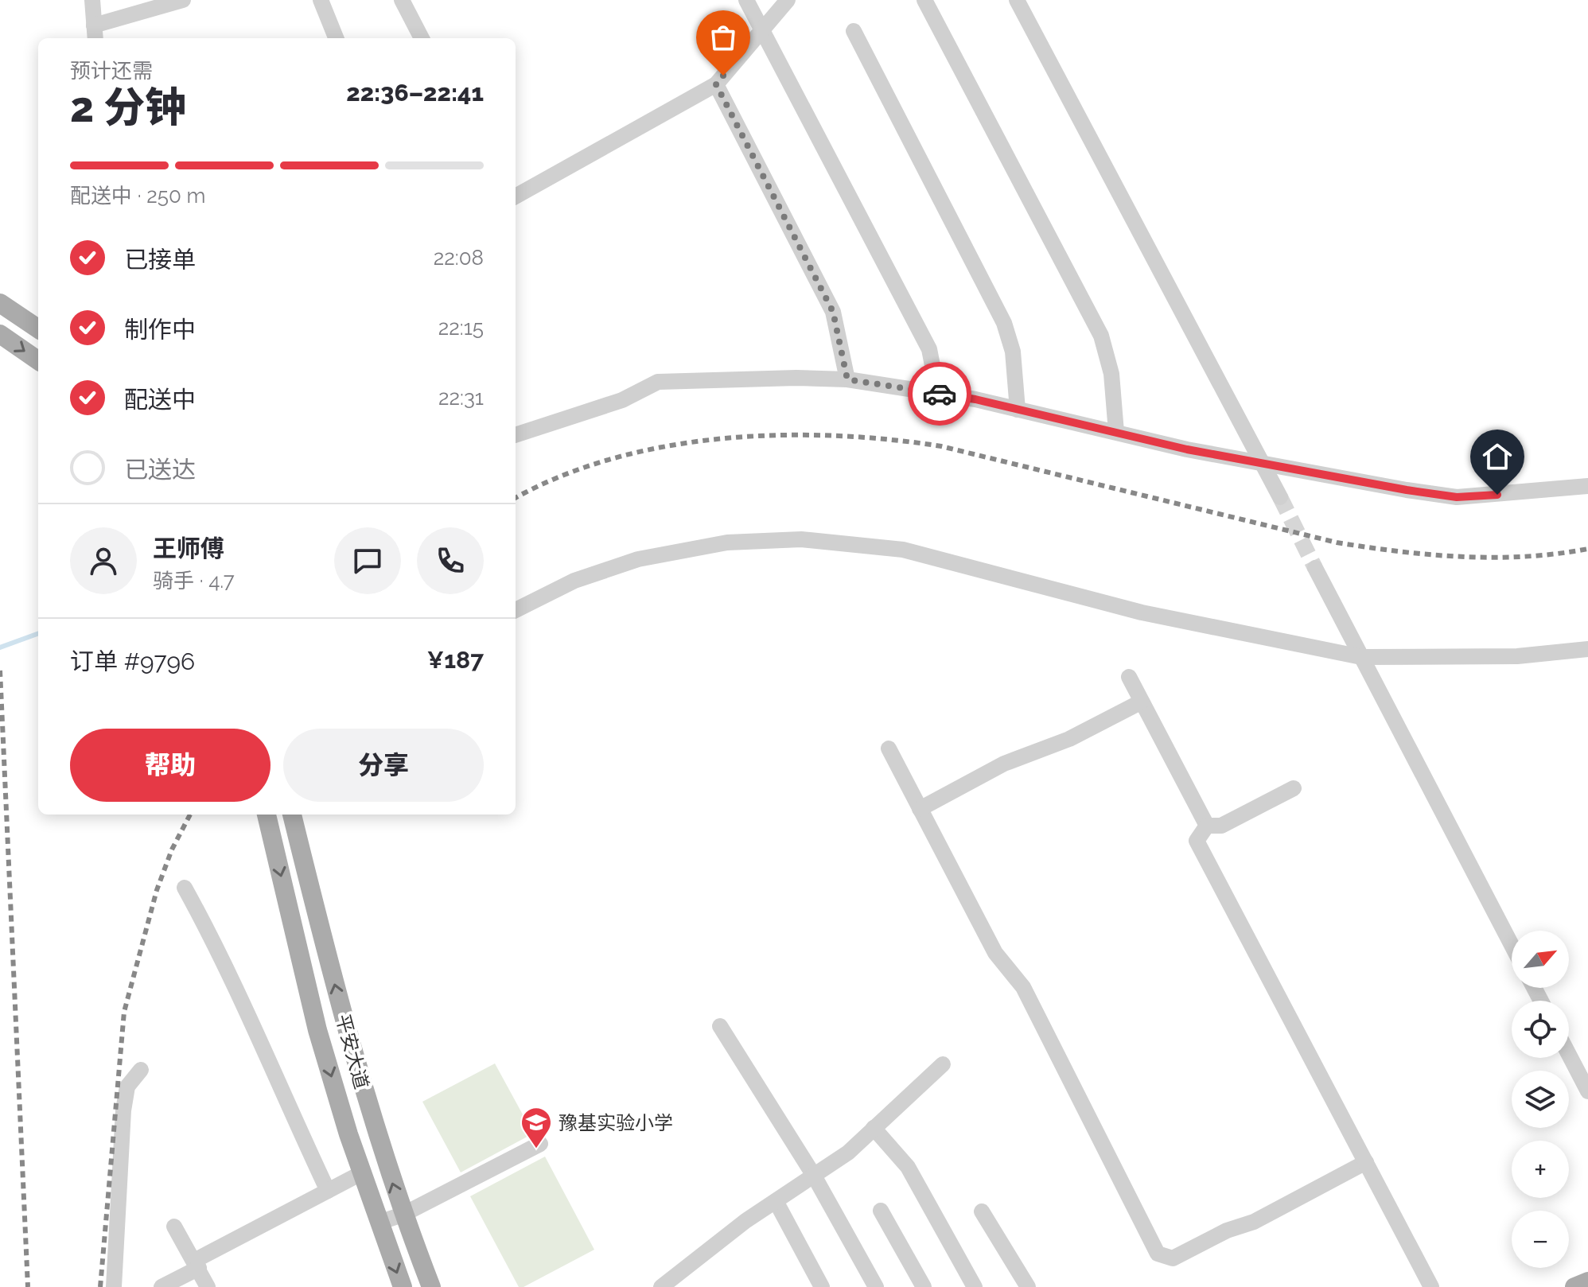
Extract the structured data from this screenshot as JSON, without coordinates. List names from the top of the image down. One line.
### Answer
{"streets":{"main road":["平安大道"]},"places":{"school or university":["豫基实验小学"]},"north":"top right","page":{"heading":["2 分钟","预计还需","22:36–22:41"],"panel":["王师傅","骑手 · 4.7","订单 #9796","¥187"],"bar":"配送中 · 250 m","list":[["已接单","22:08"],["制作中","22:15"],["配送中","22:31"],"已送达"],"buttons":["帮助","分享"],"map_buttons":["+","−"]}}
